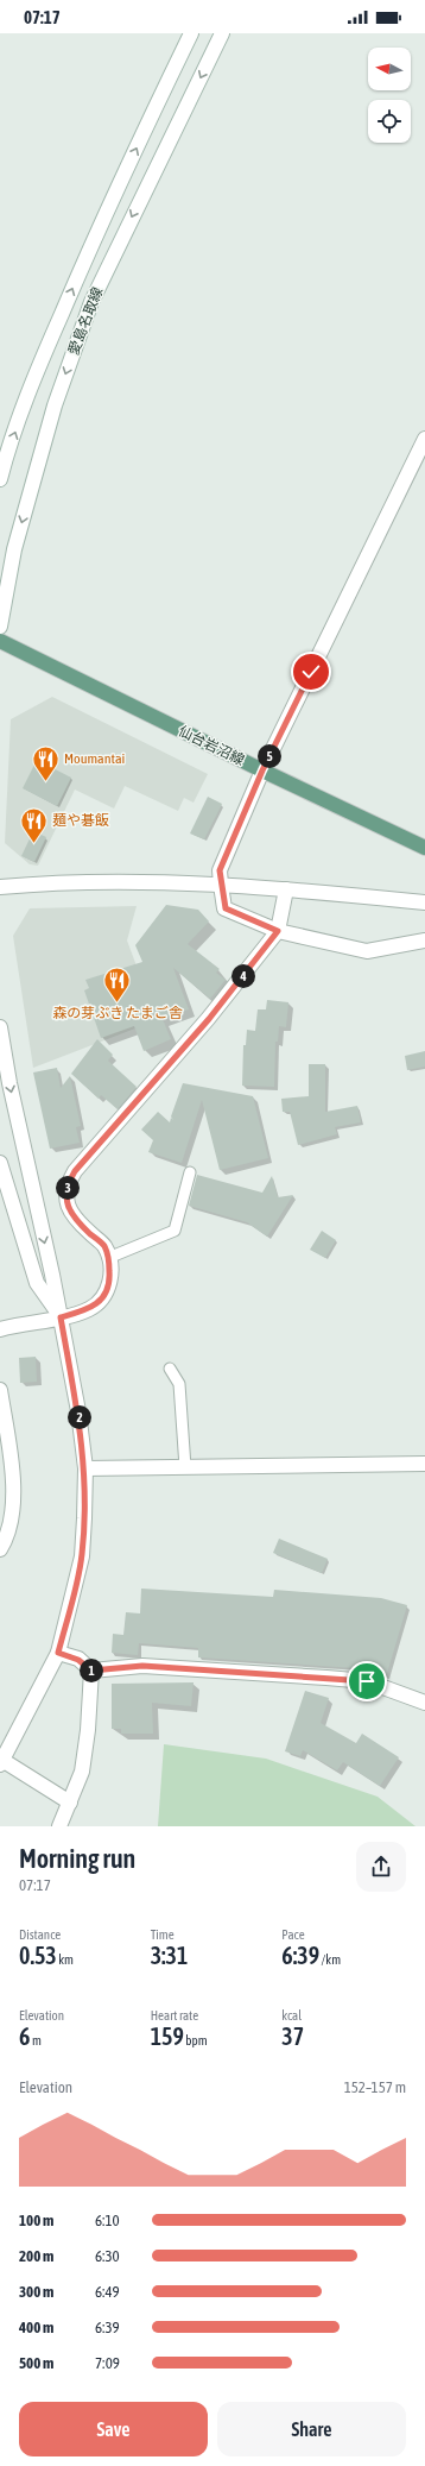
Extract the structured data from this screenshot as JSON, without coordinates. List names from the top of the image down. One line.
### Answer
{"streets":{"main road":["仙台岩沼線"],"street":["愛島名取線"]},"places":{"restaurant":["Moumantai","麺や碁飯","森の芽ぶき たまご舎"]},"north":"left","page":{"status":"07:17","pins":["5","4","3","2","1"],"heading":["Morning run","07:17"],"stats":[["Distance","0.53 km"],["Time","3:31"],["Pace","6:39 /km"],["Elevation","6 m"],["Heart rate","159 bpm"],["kcal","37"]],"chart":["Elevation","152–157 m"],"list":[{"name":"100 m","note":"6:10"},{"name":"200 m","note":"6:30"},{"name":"300 m","note":"6:49"},{"name":"400 m","note":"6:39"},{"name":"500 m","note":"7:09"}],"buttons":["Save","Share"]}}
